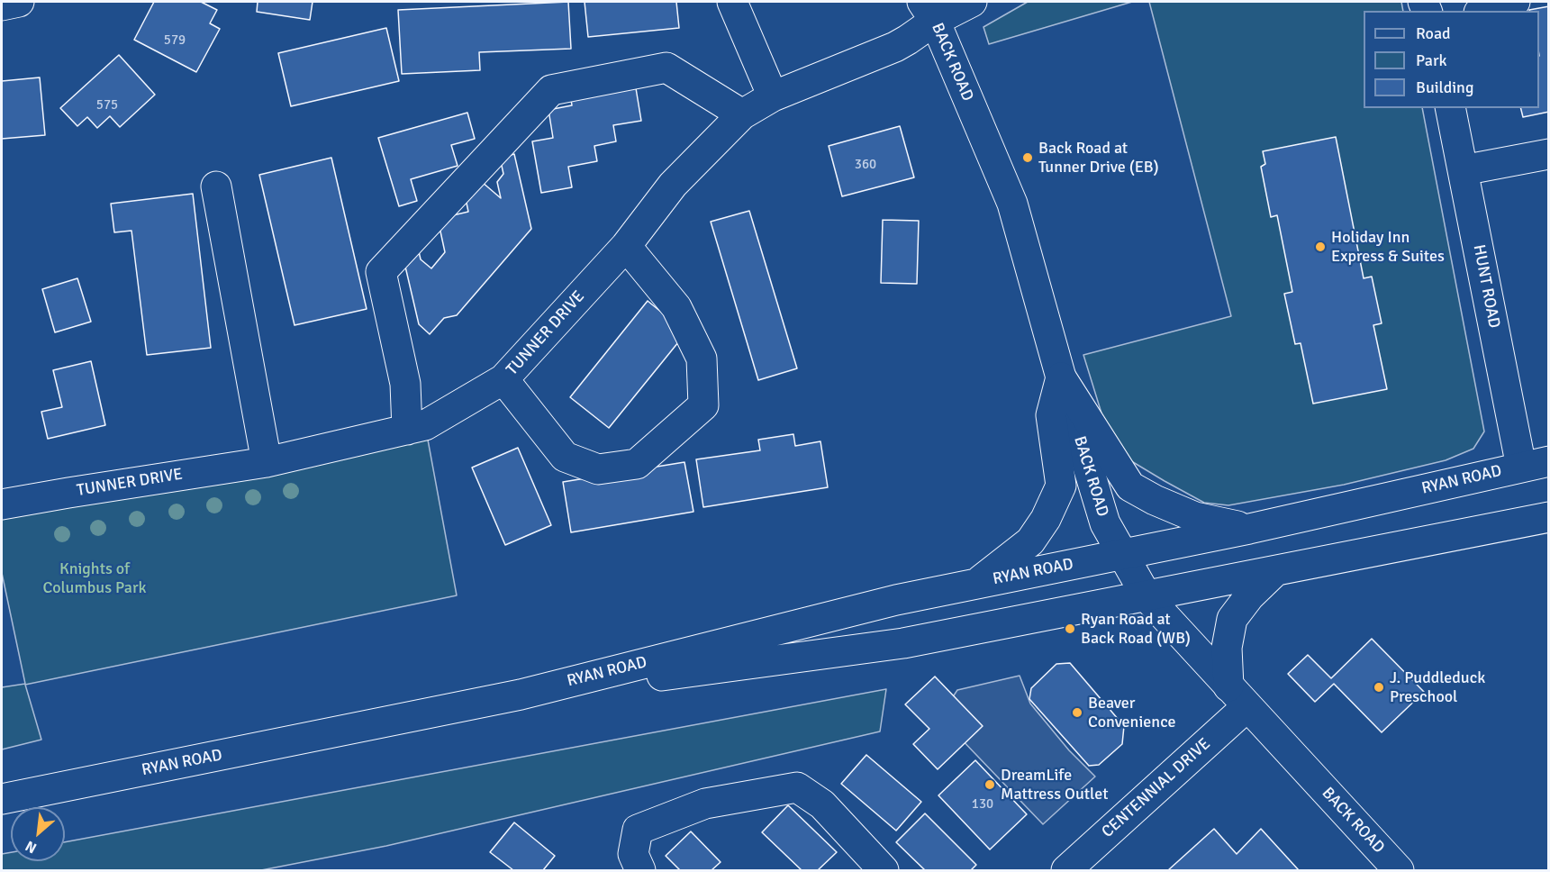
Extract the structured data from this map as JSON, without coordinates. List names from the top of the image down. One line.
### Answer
{"streets":{"main road":["BACK ROAD","HUNT ROAD","TUNNER DRIVE","RYAN ROAD","CENTENNIAL DRIVE"]},"crossings":[["BACK ROAD","TUNNER DRIVE"],["BACK ROAD","RYAN ROAD"],["BACK ROAD","CENTENNIAL DRIVE"],["HUNT ROAD","RYAN ROAD"]],"parks":["Knights of Columbus Park"],"places":["Back Road at Tunner Drive (EB)","Holiday Inn Express & Suites","Ryan Road at Back Road (WB)","J. Puddleduck Preschool","Beaver Convenience","DreamLife Mattress Outlet"],"house_numbers":["579","575","360","130"],"legend":["Road","Park","Building"],"north":"bottom left"}
